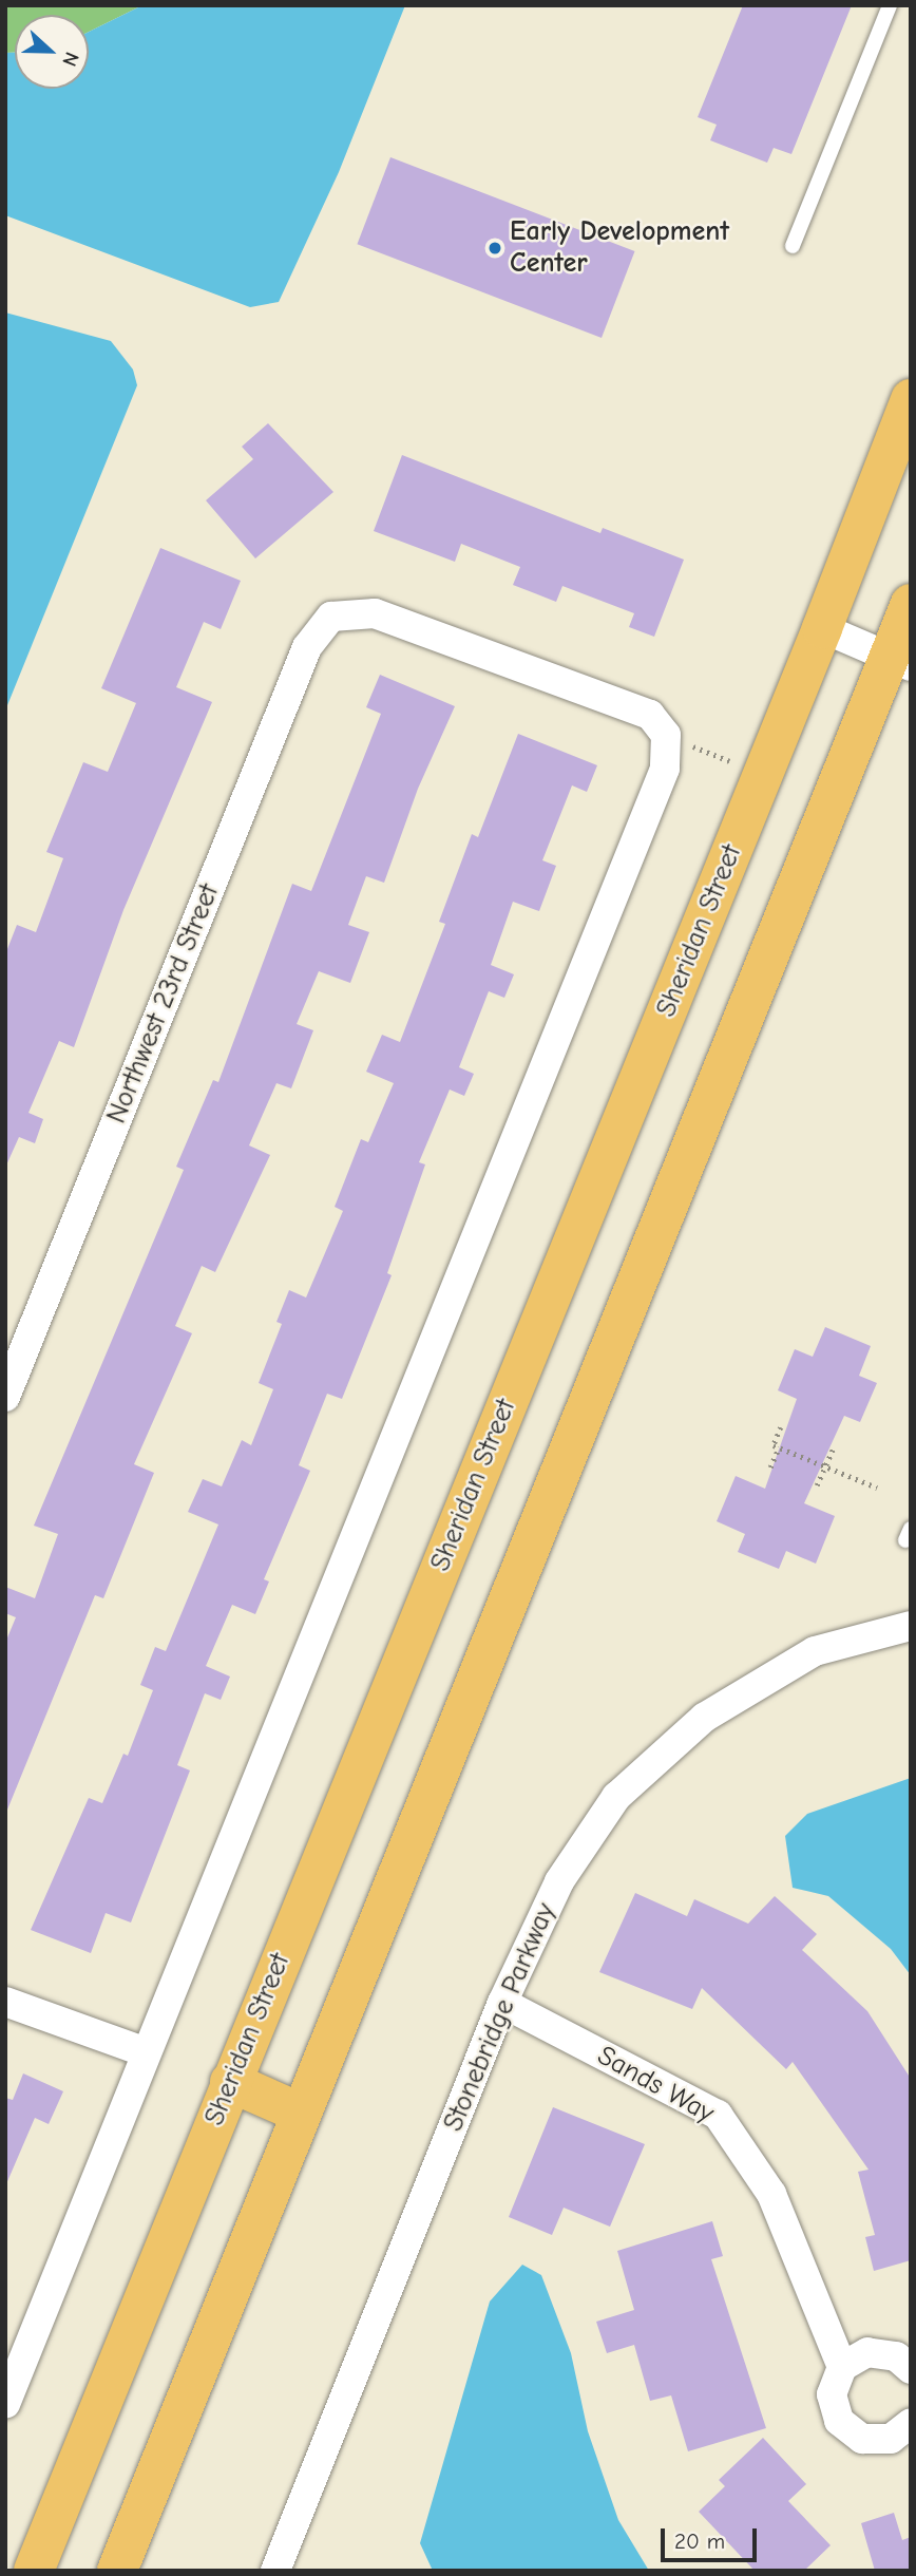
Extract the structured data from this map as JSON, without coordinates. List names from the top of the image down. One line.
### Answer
{"streets":{"main road":["Sheridan Street"],"street":["Northwest 23rd Street","Stonebridge Parkway","Sands Way"]},"crossings":[["Stonebridge Parkway","Sands Way"]],"places":["Early Development Center"],"scale_bar":"20 m","north":"right"}
